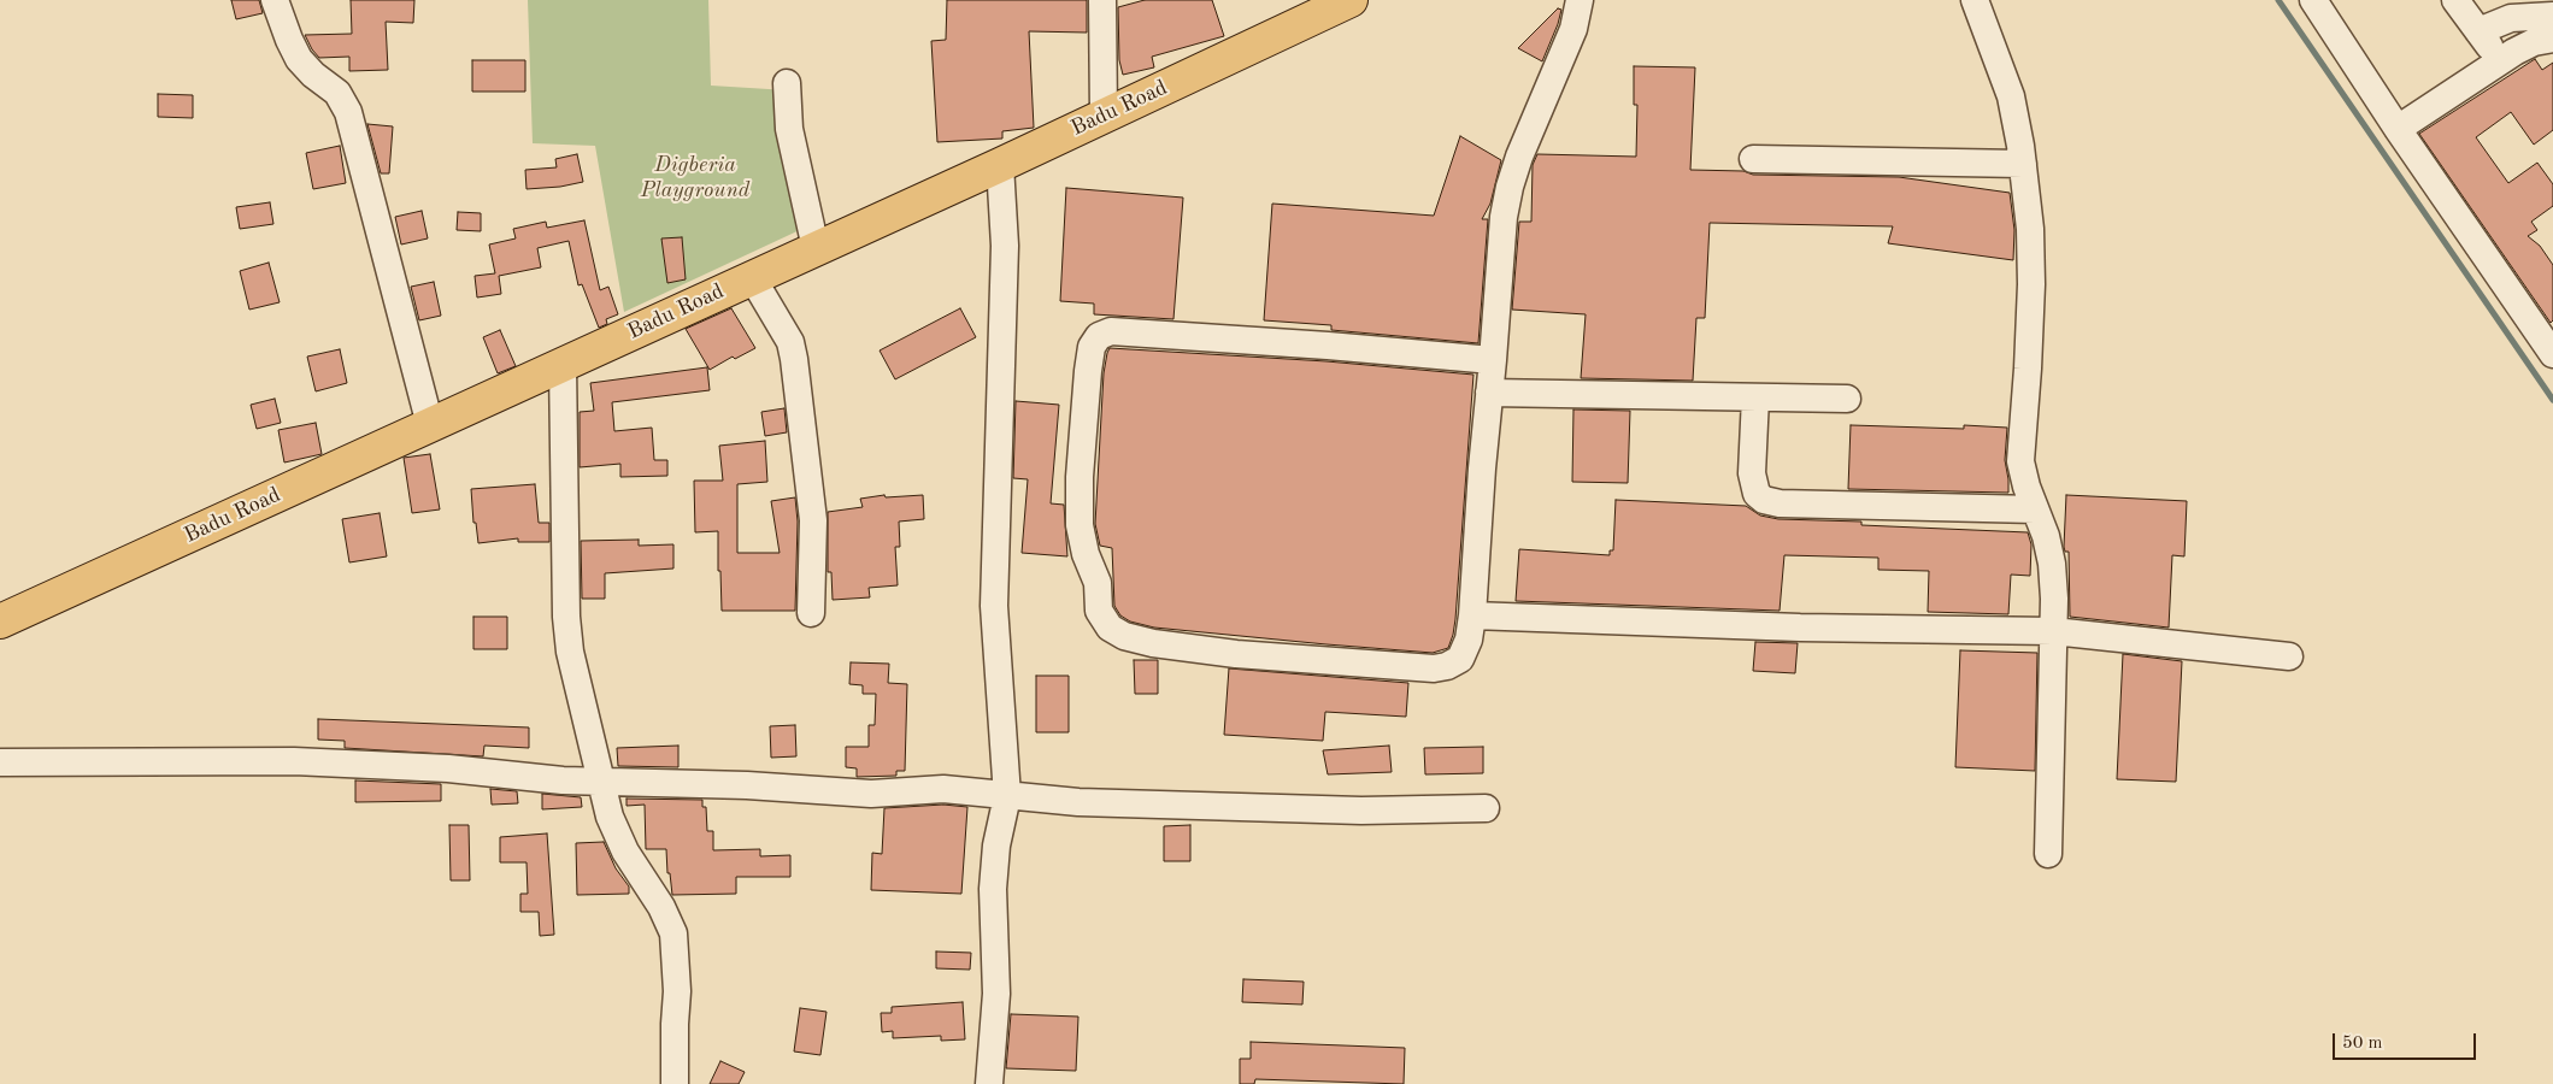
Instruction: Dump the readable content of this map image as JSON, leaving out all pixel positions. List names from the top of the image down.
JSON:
{
  "streets": {
    "main road": ["Badu Road"]
  },
  "parks": ["Digberia Playground"],
  "scale_bar": "50 m"
}
